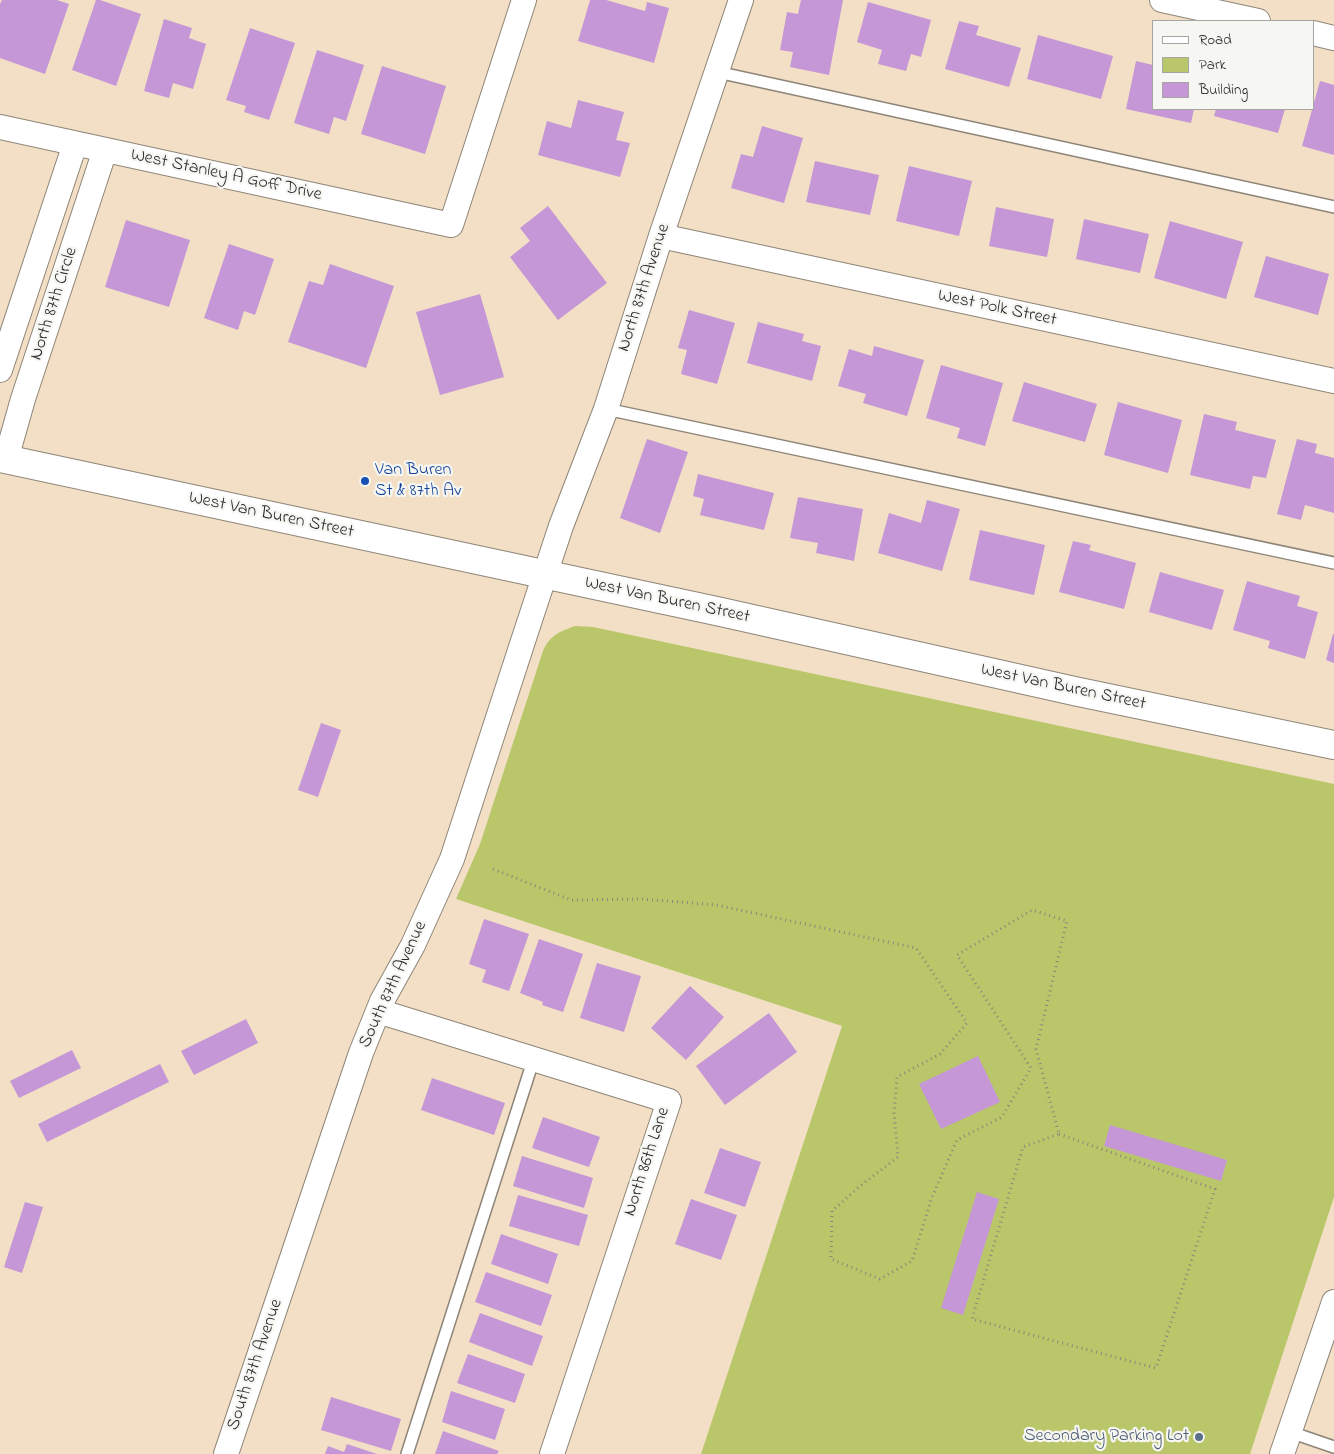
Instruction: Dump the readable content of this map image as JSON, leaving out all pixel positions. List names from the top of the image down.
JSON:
{
  "streets": {
    "main road": ["West Van Buren Street"],
    "street": [
      "West Stanley A Goff Drive",
      "North 87th Avenue",
      "North 87th Circle",
      "West Polk Street",
      "South 87th Avenue",
      "North 86th Lane"
    ]
  },
  "crossings": [
    ["West Stanley A Goff Drive", "North 87th Circle"],
    ["North 87th Avenue", "West Polk Street"],
    ["North 87th Avenue", "West Van Buren Street"],
    ["North 87th Avenue", "South 87th Avenue"],
    ["North 87th Circle", "West Van Buren Street"],
    ["West Van Buren Street", "South 87th Avenue"],
    ["South 87th Avenue", "North 86th Lane"]
  ],
  "places": ["Van Buren St & 87th Av", "Secondary Parking Lot"],
  "legend": ["Road", "Park", "Building"]
}
